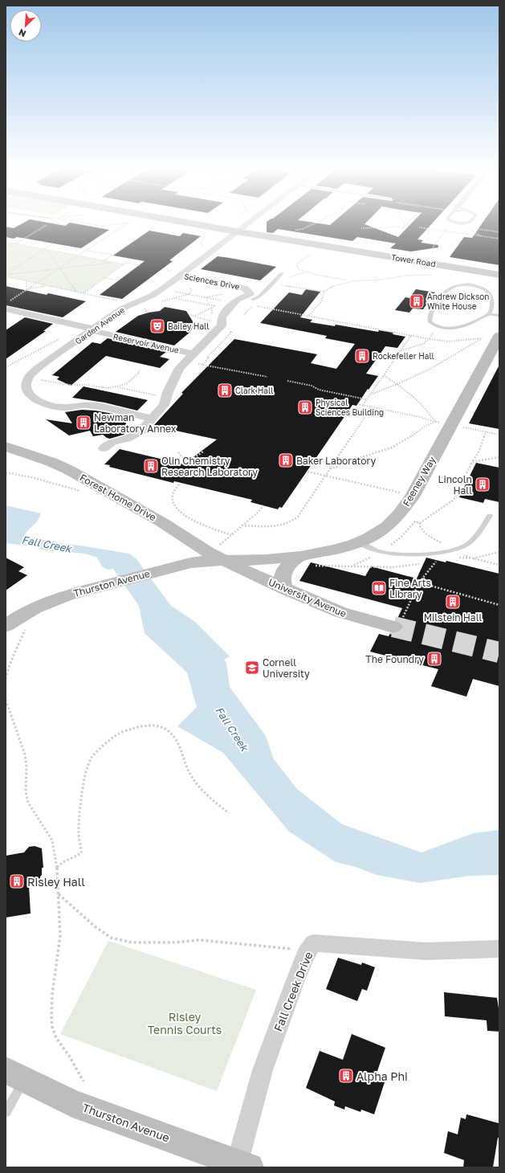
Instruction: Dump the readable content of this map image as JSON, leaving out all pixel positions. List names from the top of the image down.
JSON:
{
  "streets": {
    "street": [
      "Tower Road",
      "Sciences Drive",
      "Garden Avenue",
      "Reservoir Avenue",
      "Feeney Way",
      "Forest Home Drive",
      "Thurston Avenue",
      "University Avenue",
      "Fall Creek Drive"
    ]
  },
  "crossings": [
    ["Tower Road", "Garden Avenue"],
    ["Sciences Drive", "Garden Avenue"],
    ["Sciences Drive", "Reservoir Avenue"],
    ["Garden Avenue", "Reservoir Avenue"],
    ["Feeney Way", "Forest Home Drive"],
    ["Feeney Way", "Thurston Avenue"],
    ["Feeney Way", "University Avenue"],
    ["Forest Home Drive", "Thurston Avenue"],
    ["Forest Home Drive", "University Avenue"],
    ["Thurston Avenue", "University Avenue"],
    ["Thurston Avenue", "Fall Creek Drive"]
  ],
  "water": ["Fall Creek"],
  "parks": ["Risley Tennis Courts"],
  "places": {
    "building": [
      "Andrew Dickson White House",
      "Rockefeller Hall",
      "Clark Hall",
      "Physical Sciences Building",
      "Newman Laboratory Annex",
      "Baker Laboratory",
      "Olin Chemistry Research Laboratory",
      "Lincoln Hall",
      "Milstein Hall",
      "The Foundry",
      "Risley Hall",
      "Alpha Phi"
    ],
    "theatre": ["Bailey Hall"],
    "library": ["Fine Arts Library"],
    "school or university": ["Cornell University"]
  },
  "north": "bottom left"
}
